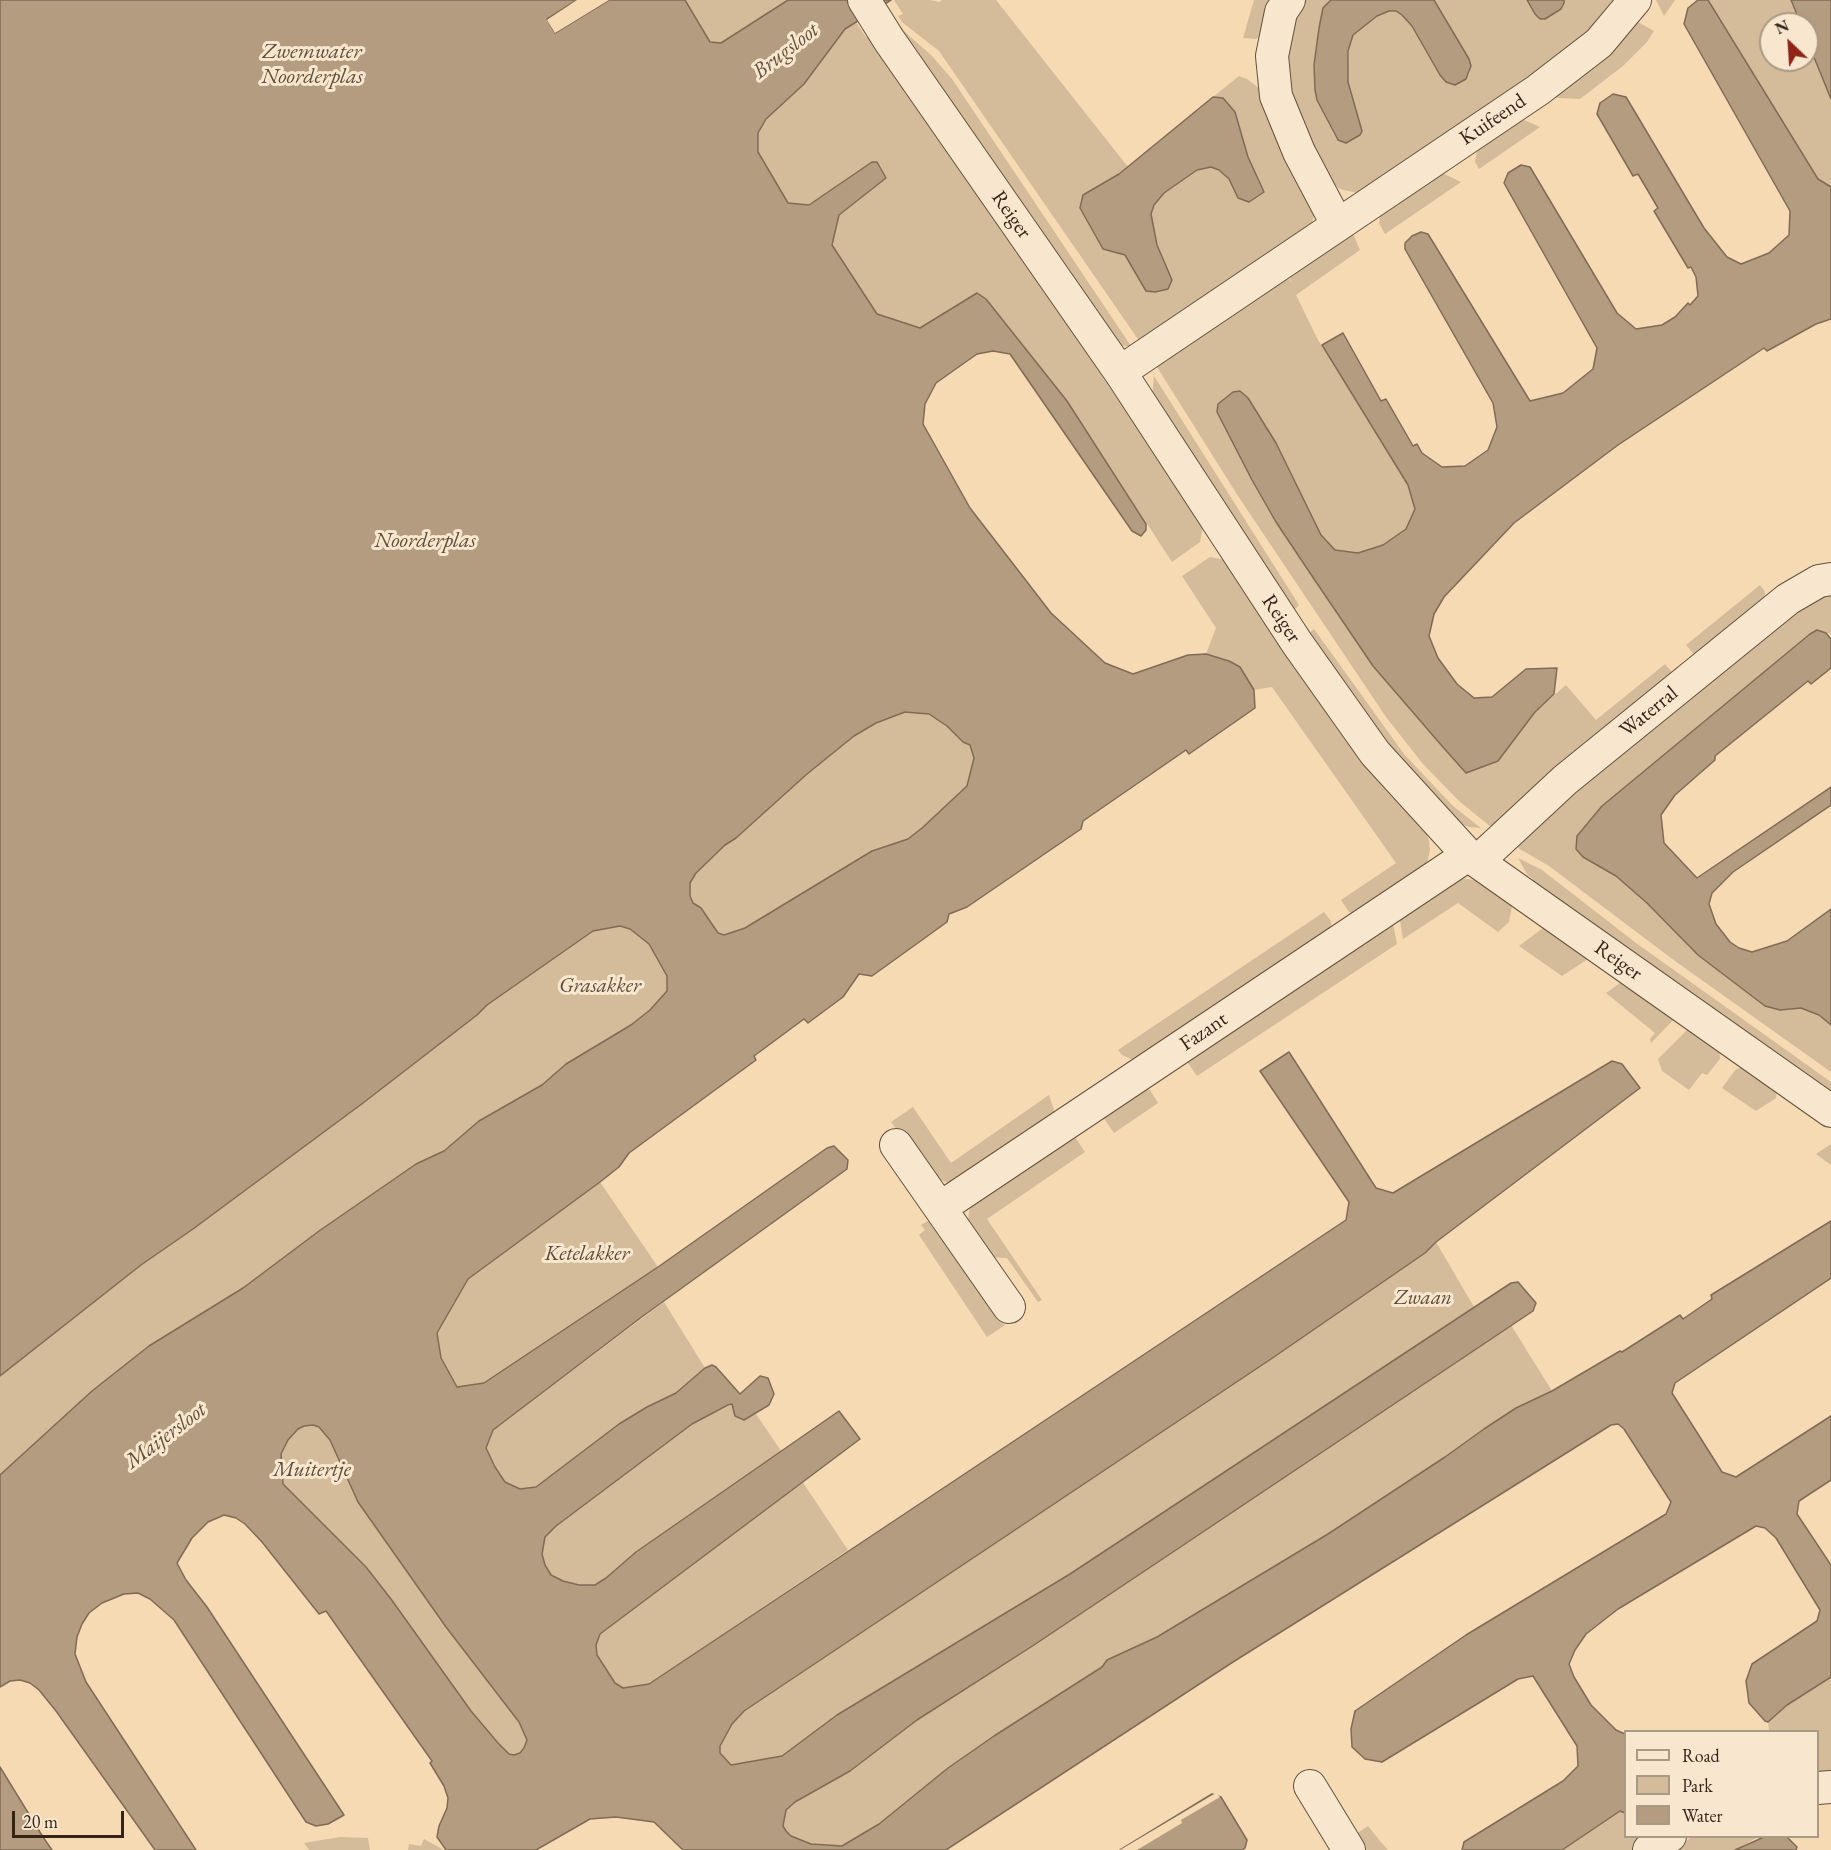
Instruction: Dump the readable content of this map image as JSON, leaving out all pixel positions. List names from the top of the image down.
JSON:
{
  "streets": {
    "street": [
      "Kuifeend",
      "Reiger",
      "Waterral",
      "Fazant"
    ]
  },
  "crossings": [
    ["Kuifeend", "Reiger"],
    ["Reiger", "Waterral"],
    ["Reiger", "Fazant"],
    ["Waterral", "Fazant"]
  ],
  "water": [
    "Brugsloot",
    "Zwemwater Noorderplas",
    "Noorderplas",
    "Maijersloot"
  ],
  "parks": [
    "Grasakker",
    "Ketelakker",
    "Zwaan",
    "Muitertje"
  ],
  "legend": ["Road", "Park", "Water"],
  "scale_bar": "20 m",
  "north": "top left"
}
